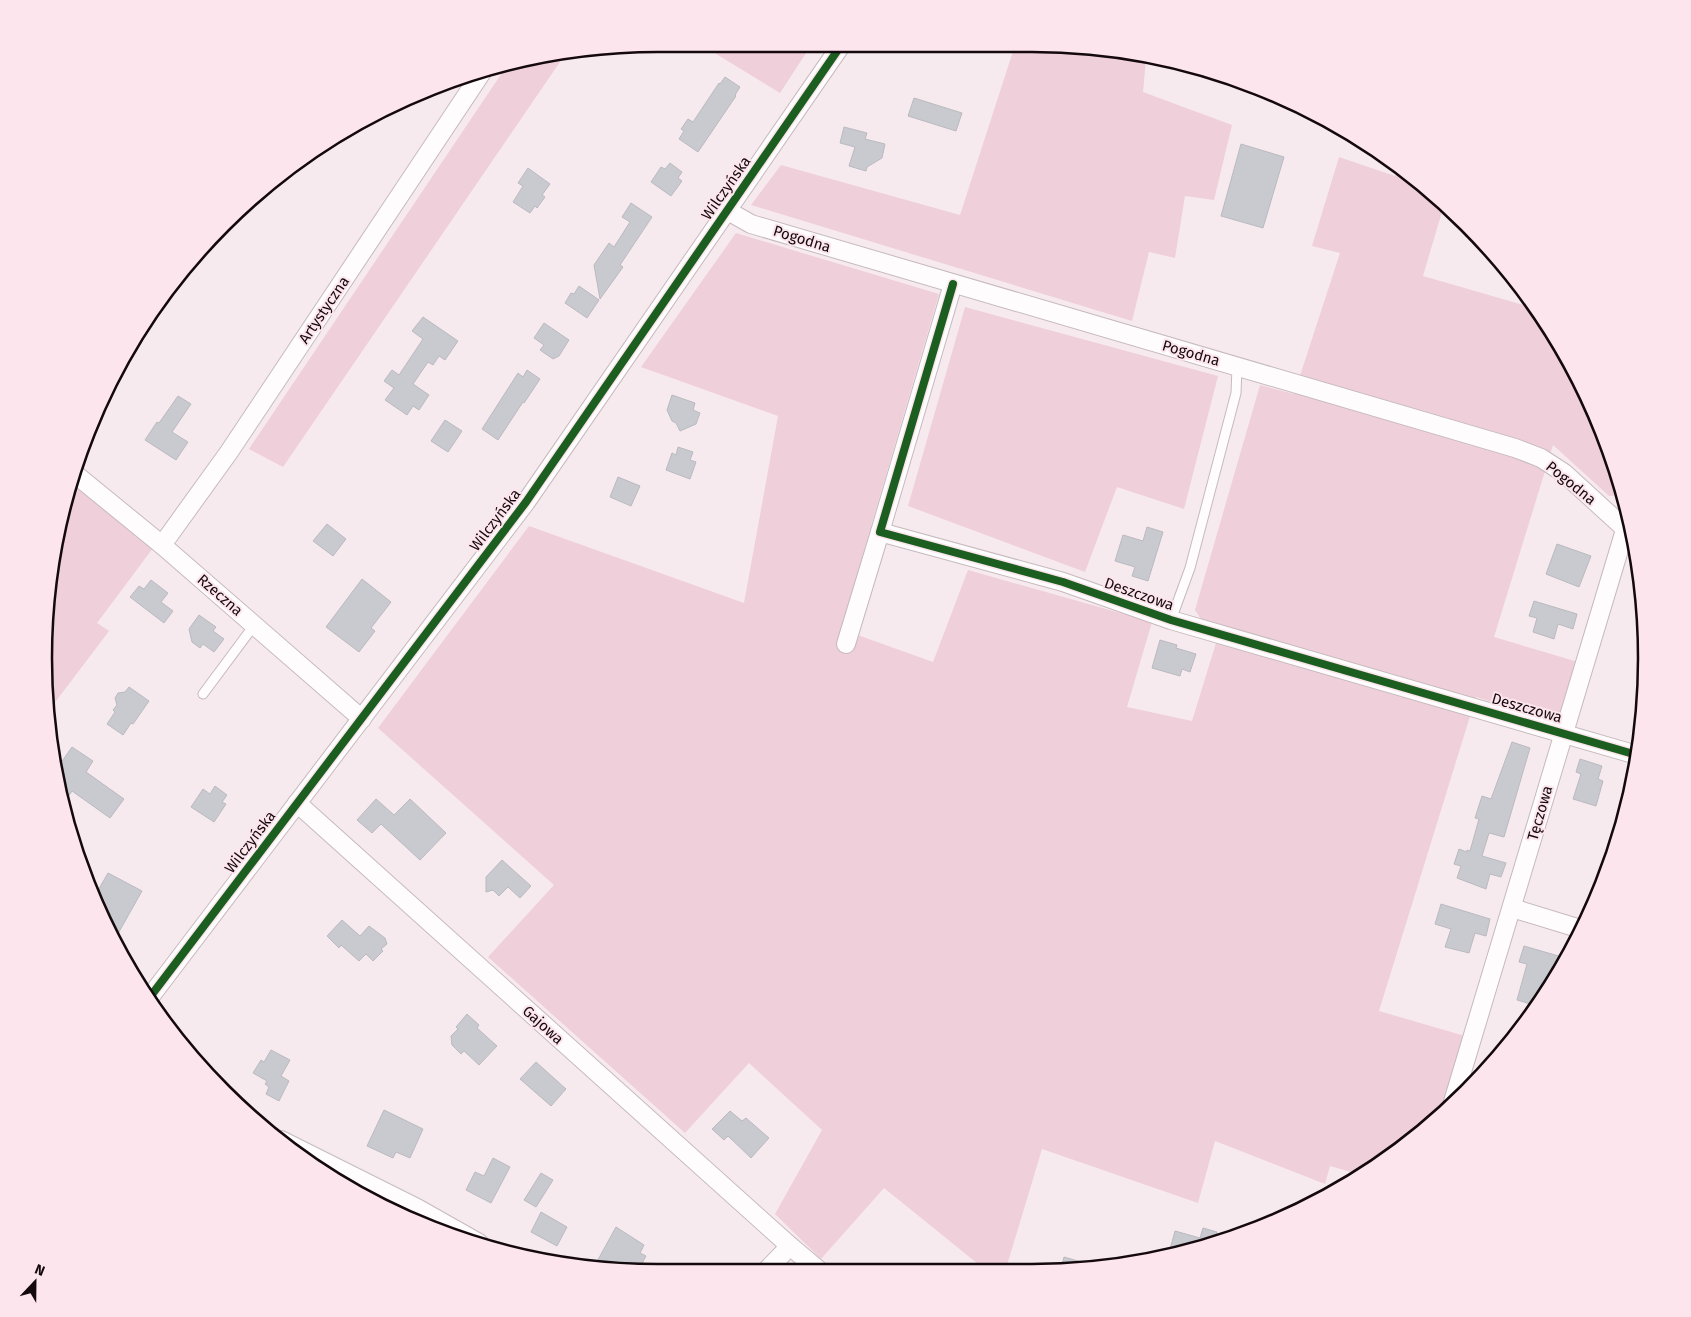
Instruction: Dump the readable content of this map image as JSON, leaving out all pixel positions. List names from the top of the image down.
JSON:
{
  "streets": {
    "street": [
      "Wilczyńska",
      "Pogodna",
      "Artystyczna",
      "Deszczowa",
      "Rzeczna",
      "Tęczowa",
      "Gajowa"
    ]
  },
  "crossings": [
    ["Wilczyńska", "Pogodna"],
    ["Wilczyńska", "Rzeczna"],
    ["Wilczyńska", "Gajowa"],
    ["Artystyczna", "Rzeczna"],
    ["Deszczowa", "Tęczowa"]
  ],
  "north": "top"
}
